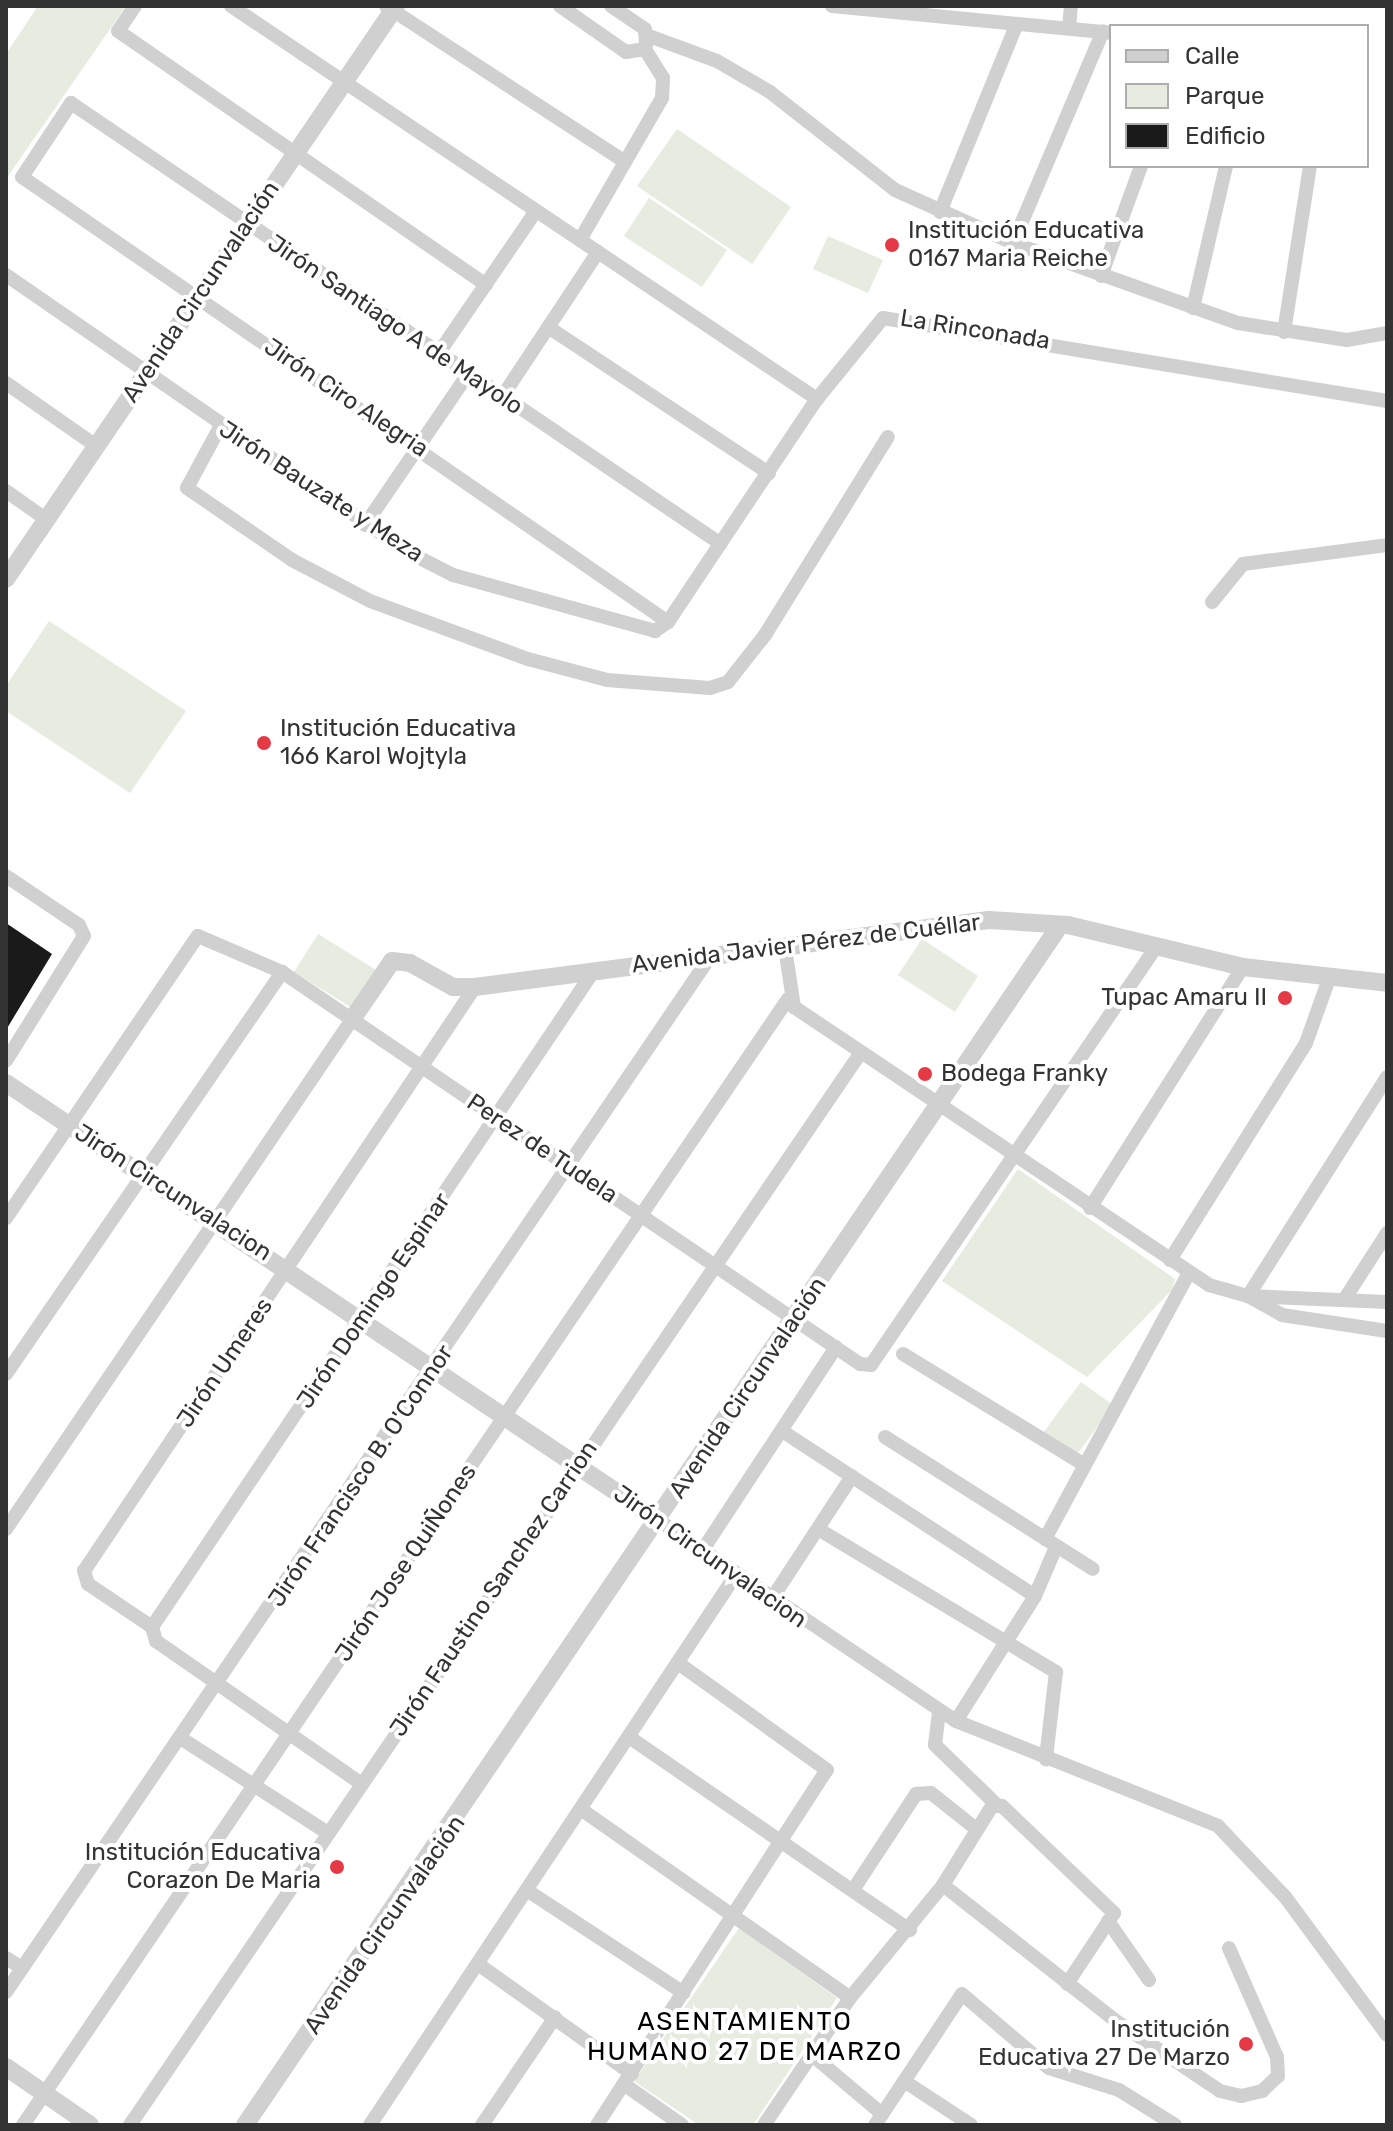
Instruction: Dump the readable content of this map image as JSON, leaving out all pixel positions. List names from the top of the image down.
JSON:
{
  "streets": {
    "street": [
      "Avenida Circunvalación",
      "Jirón Santiago A de Mayolo",
      "La Rinconada",
      "Jirón Ciro Alegria",
      "Jirón Bauzate y Meza",
      "Avenida Javier Pérez de Cuéllar",
      "Perez de Tudela",
      "Jirón Circunvalacion",
      "Jirón Domingo Espinar",
      "Jirón Umeres",
      "Jirón Francisco B. O'Connor",
      "Jirón Jose QuiÑones",
      "Jirón Faustino Sanchez Carrion"
    ]
  },
  "crossings": [
    ["Avenida Circunvalación", "Jirón Santiago A de Mayolo"],
    ["Avenida Circunvalación", "Jirón Ciro Alegria"],
    ["Avenida Circunvalación", "Jirón Bauzate y Meza"],
    ["Avenida Circunvalación", "Avenida Javier Pérez de Cuéllar"],
    ["Avenida Circunvalación", "Perez de Tudela"],
    ["Avenida Circunvalación", "Jirón Circunvalacion"],
    ["Jirón Santiago A de Mayolo", "La Rinconada"],
    ["Jirón Santiago A de Mayolo", "Jirón Ciro Alegria"],
    ["La Rinconada", "Jirón Ciro Alegria"],
    ["La Rinconada", "Jirón Bauzate y Meza"],
    ["Jirón Ciro Alegria", "Jirón Bauzate y Meza"],
    ["Avenida Javier Pérez de Cuéllar", "Perez de Tudela"],
    ["Avenida Javier Pérez de Cuéllar", "Jirón Domingo Espinar"],
    ["Avenida Javier Pérez de Cuéllar", "Jirón Umeres"],
    ["Avenida Javier Pérez de Cuéllar", "Jirón Francisco B. O'Connor"],
    ["Perez de Tudela", "Jirón Circunvalacion"],
    ["Perez de Tudela", "Jirón Domingo Espinar"],
    ["Perez de Tudela", "Jirón Umeres"],
    ["Perez de Tudela", "Jirón Francisco B. O'Connor"],
    ["Perez de Tudela", "Jirón Jose QuiÑones"],
    ["Perez de Tudela", "Jirón Faustino Sanchez Carrion"],
    ["Jirón Circunvalacion", "Jirón Domingo Espinar"],
    ["Jirón Circunvalacion", "Jirón Umeres"],
    ["Jirón Circunvalacion", "Jirón Francisco B. O'Connor"],
    ["Jirón Circunvalacion", "Jirón Jose QuiÑones"],
    ["Jirón Circunvalacion", "Jirón Faustino Sanchez Carrion"],
    ["Jirón Domingo Espinar", "Jirón Umeres"]
  ],
  "districts": ["ASENTAMIENTO HUMANO 27 DE MARZO"],
  "places": [
    "Institución Educativa 0167 Maria Reiche",
    "Institución Educativa 166 Karol Wojtyla",
    "Tupac Amaru II",
    "Bodega Franky",
    "Institución Educativa Corazon De Maria",
    "Institución Educativa 27 De Marzo"
  ],
  "legend": ["Calle", "Parque", "Edificio"]
}
